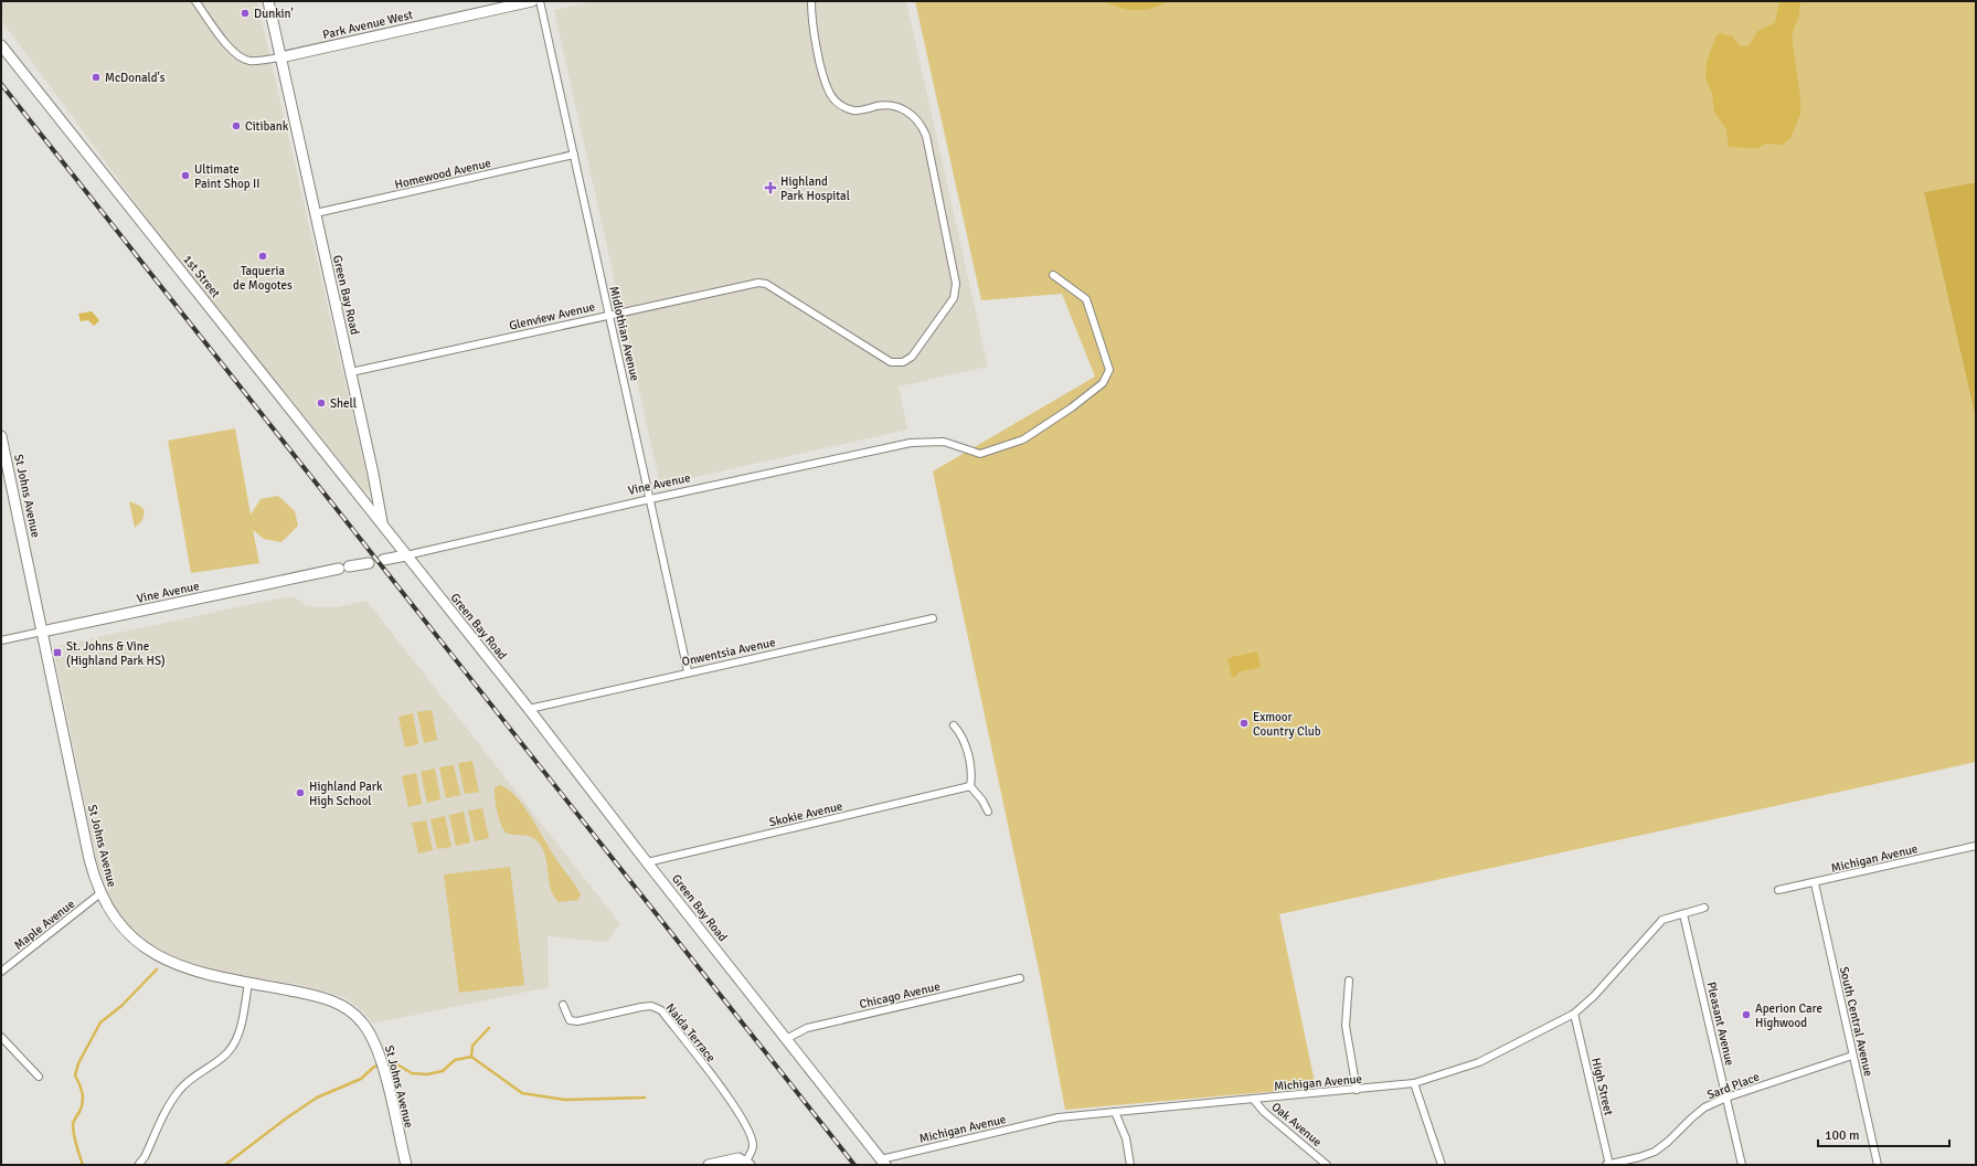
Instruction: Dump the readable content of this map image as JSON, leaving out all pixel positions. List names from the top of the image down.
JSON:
{
  "streets": {
    "street": [
      "Park Avenue West",
      "Homewood Avenue",
      "1st Street",
      "Green Bay Road",
      "Glenview Avenue",
      "Midlothian Avenue",
      "Vine Avenue",
      "St Johns Avenue",
      "Onwentsia Avenue",
      "Skokie Avenue",
      "Michigan Avenue",
      "Maple Avenue",
      "Chicago Avenue",
      "South Central Avenue",
      "Pleasant Avenue",
      "Naida Terrace",
      "Sard Place",
      "High Street",
      "Oak Avenue"
    ]
  },
  "crossings": [
    ["Park Avenue West", "Green Bay Road"],
    ["Homewood Avenue", "Green Bay Road"],
    ["Homewood Avenue", "Midlothian Avenue"],
    ["1st Street", "Green Bay Road"],
    ["Green Bay Road", "Glenview Avenue"],
    ["Green Bay Road", "Vine Avenue"],
    ["Green Bay Road", "Onwentsia Avenue"],
    ["Green Bay Road", "Skokie Avenue"],
    ["Green Bay Road", "Michigan Avenue"],
    ["Green Bay Road", "Chicago Avenue"],
    ["Glenview Avenue", "Midlothian Avenue"],
    ["Midlothian Avenue", "Vine Avenue"],
    ["Midlothian Avenue", "Onwentsia Avenue"],
    ["Vine Avenue", "St Johns Avenue"],
    ["St Johns Avenue", "Maple Avenue"],
    ["Michigan Avenue", "South Central Avenue"],
    ["Michigan Avenue", "Pleasant Avenue"],
    ["Michigan Avenue", "High Street"],
    ["Michigan Avenue", "Oak Avenue"],
    ["South Central Avenue", "Sard Place"],
    ["Pleasant Avenue", "Sard Place"],
    ["Sard Place", "High Street"]
  ],
  "places": {
    "other": [
      "Dunkin'",
      "McDonald's",
      "Citibank",
      "Ultimate Paint Shop II",
      "Taqueria de Mogotes",
      "Shell",
      "Exmoor Country Club",
      "Highland Park High School",
      "Aperion Care Highwood"
    ],
    "health": ["Highland Park Hospital"],
    "transit": ["St. Johns & Vine (Highland Park HS)"]
  },
  "scale_bar": "100 m"
}
